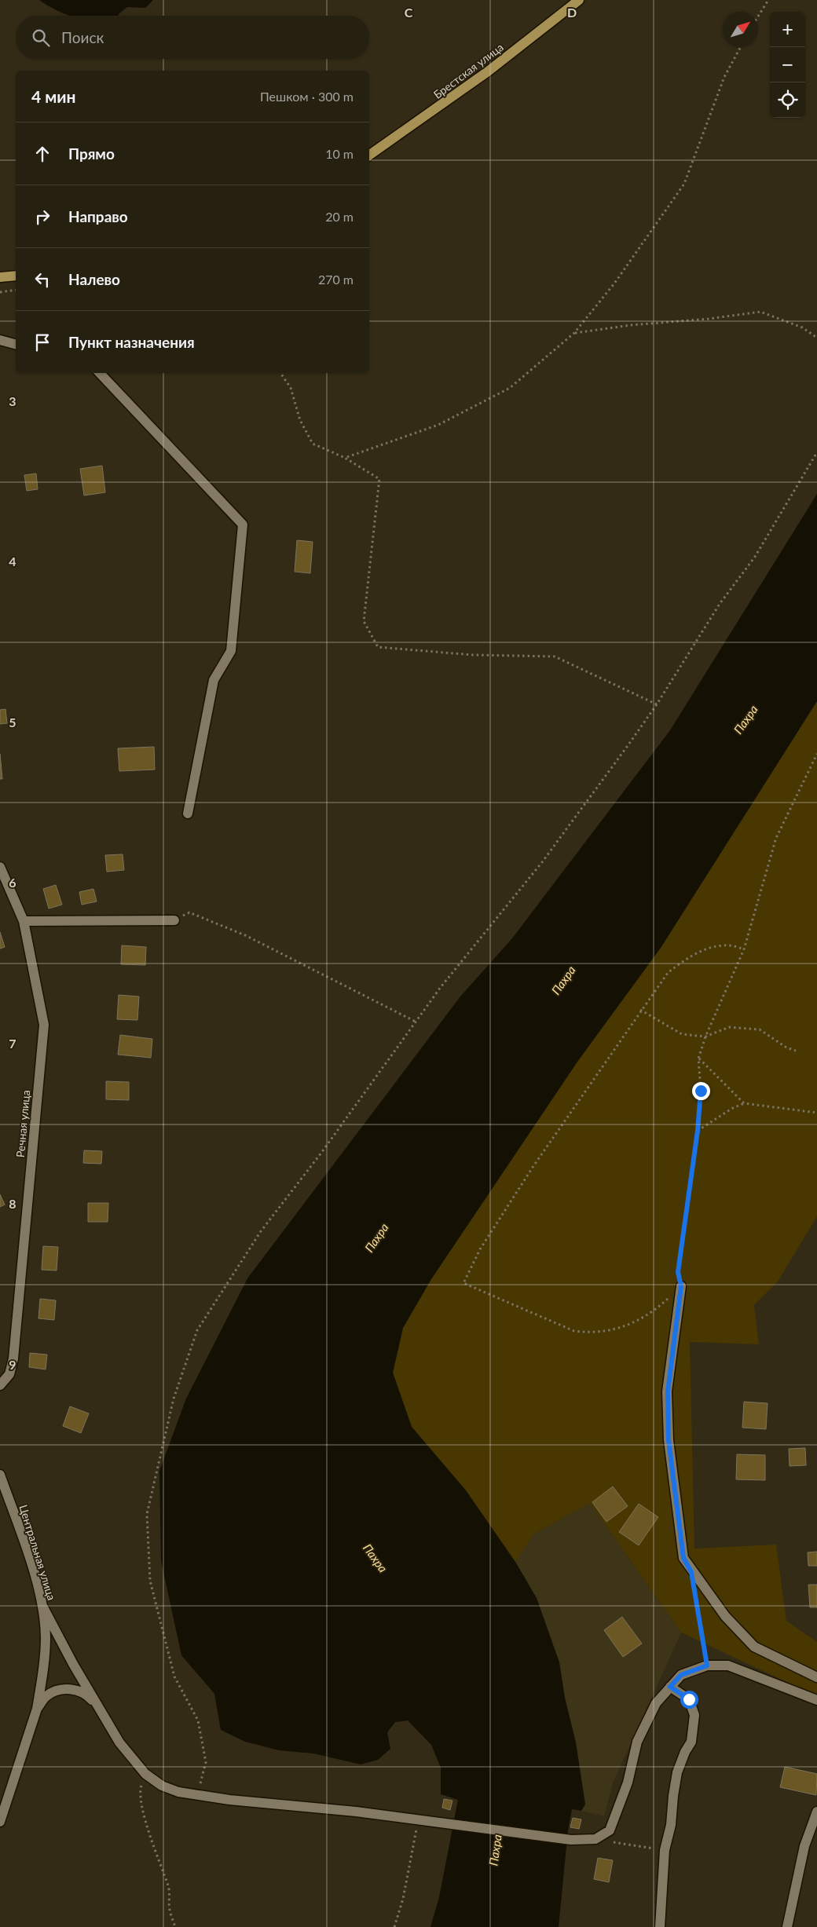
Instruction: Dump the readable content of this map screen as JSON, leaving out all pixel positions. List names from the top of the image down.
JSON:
{
  "streets": {
    "main road": ["Брестская улица"],
    "street": ["Речная улица", "Центральная улица"]
  },
  "water": ["Пахра"],
  "north": "top right",
  "page": {
    "map_buttons": ["+", "−"],
    "search": "Поиск",
    "heading": ["4 мин", "Пешком · 300 m"],
    "list": [
      ["Прямо", "10 m"],
      ["Направо", "20 m"],
      ["Налево", "270 m"],
      "Пункт назначения"
    ]
  },
  "grid": {
    "columns": ["C", "D"],
    "rows": [
      "3",
      "4",
      "5",
      "6",
      "7",
      "8",
      "9"
    ]
  }
}
